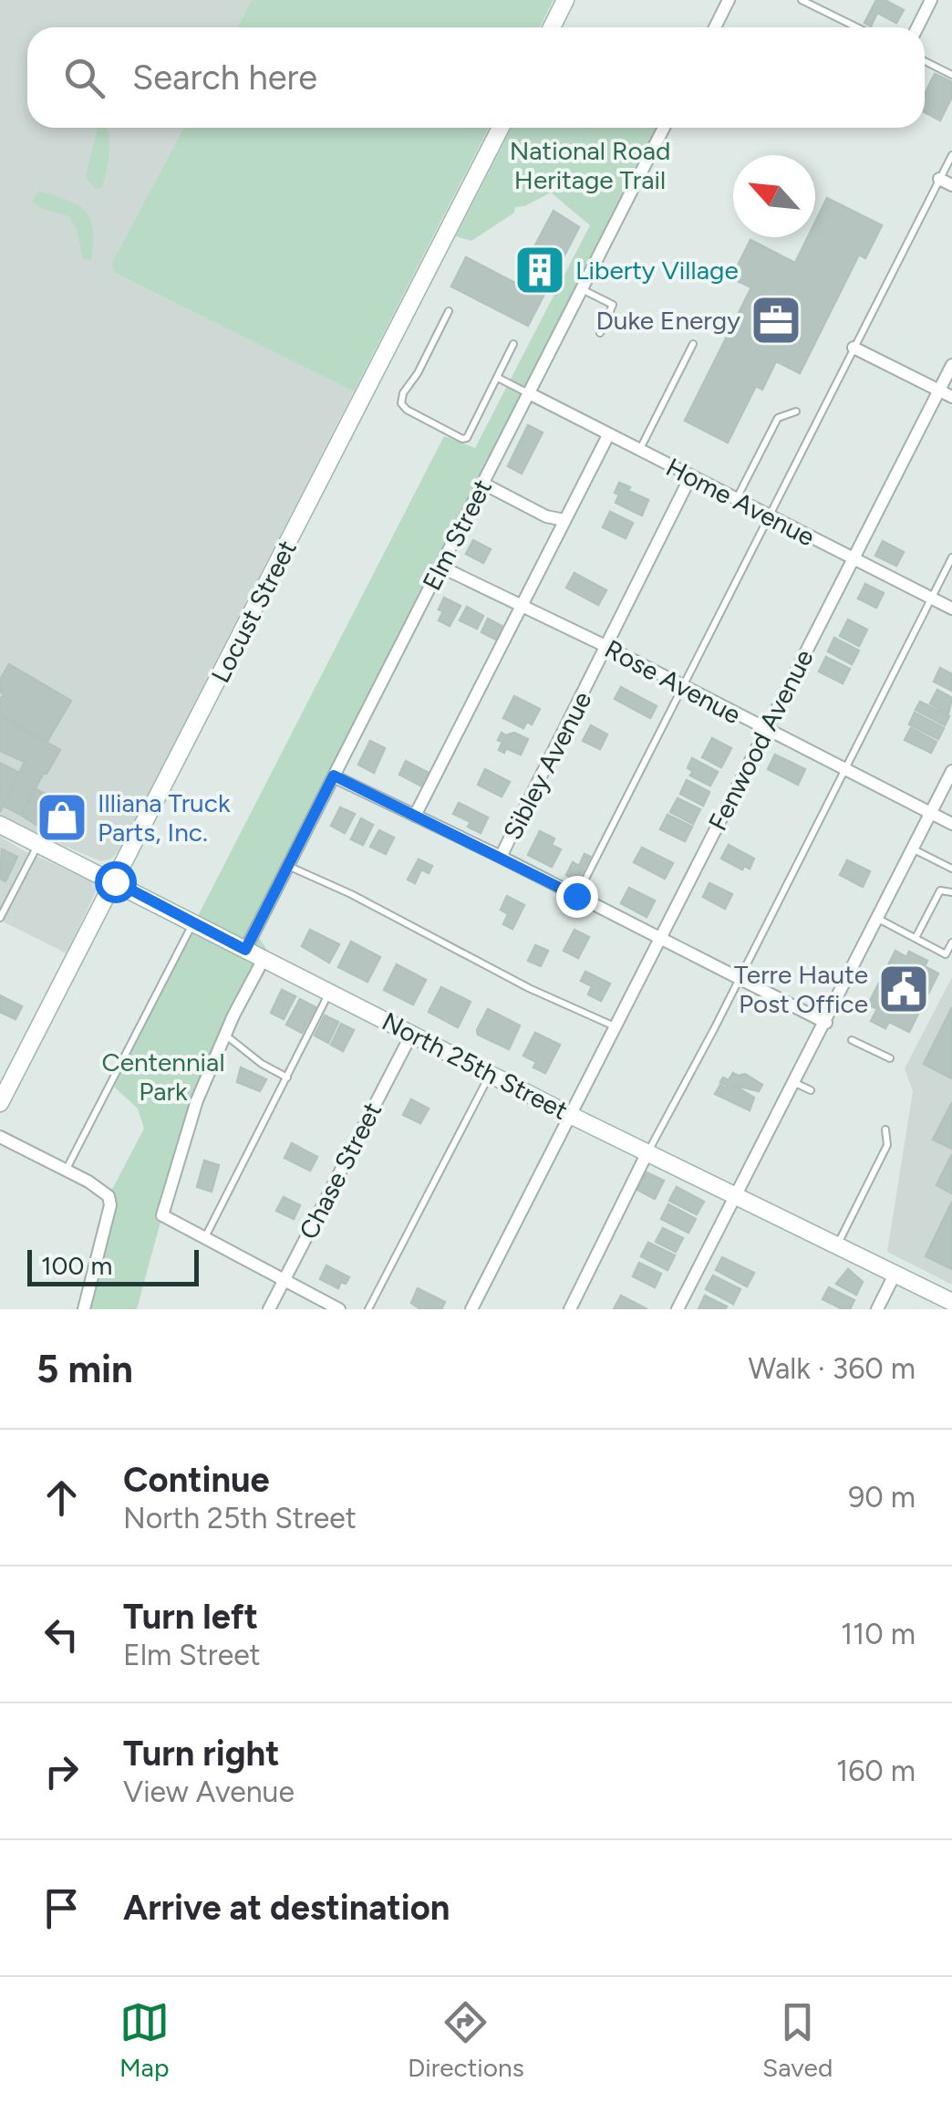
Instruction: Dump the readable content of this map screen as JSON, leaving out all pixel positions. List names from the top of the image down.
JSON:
{
  "streets": {
    "street": [
      "Home Avenue",
      "Elm Street",
      "Locust Street",
      "Rose Avenue",
      "Fenwood Avenue",
      "Sibley Avenue",
      "North 25th Street",
      "Chase Street"
    ]
  },
  "crossings": [
    ["Home Avenue", "Elm Street"],
    ["Home Avenue", "Fenwood Avenue"],
    ["Home Avenue", "Sibley Avenue"],
    ["Elm Street", "Rose Avenue"],
    ["Elm Street", "North 25th Street"],
    ["Locust Street", "North 25th Street"],
    ["Rose Avenue", "Fenwood Avenue"],
    ["Rose Avenue", "Sibley Avenue"],
    ["Fenwood Avenue", "North 25th Street"],
    ["North 25th Street", "Chase Street"]
  ],
  "parks": ["National Road Heritage Trail", "Centennial Park"],
  "places": {
    "building": ["Liberty Village"],
    "office": ["Duke Energy"],
    "shop": ["Illiana Truck Parts, Inc."],
    "public building": ["Terre Haute Post Office"]
  },
  "scale_bar": "100 m",
  "north": "top left",
  "page": {
    "search": "Search here",
    "scale": "100 m",
    "heading": ["5 min", "Walk · 360 m"],
    "list": [
      ["Continue", "North 25th Street", "90 m"],
      ["Turn left", "Elm Street", "110 m"],
      ["Turn right", "View Avenue", "160 m"],
      "Arrive at destination"
    ],
    "nav": ["Map", "Directions", "Saved"]
  }
}
